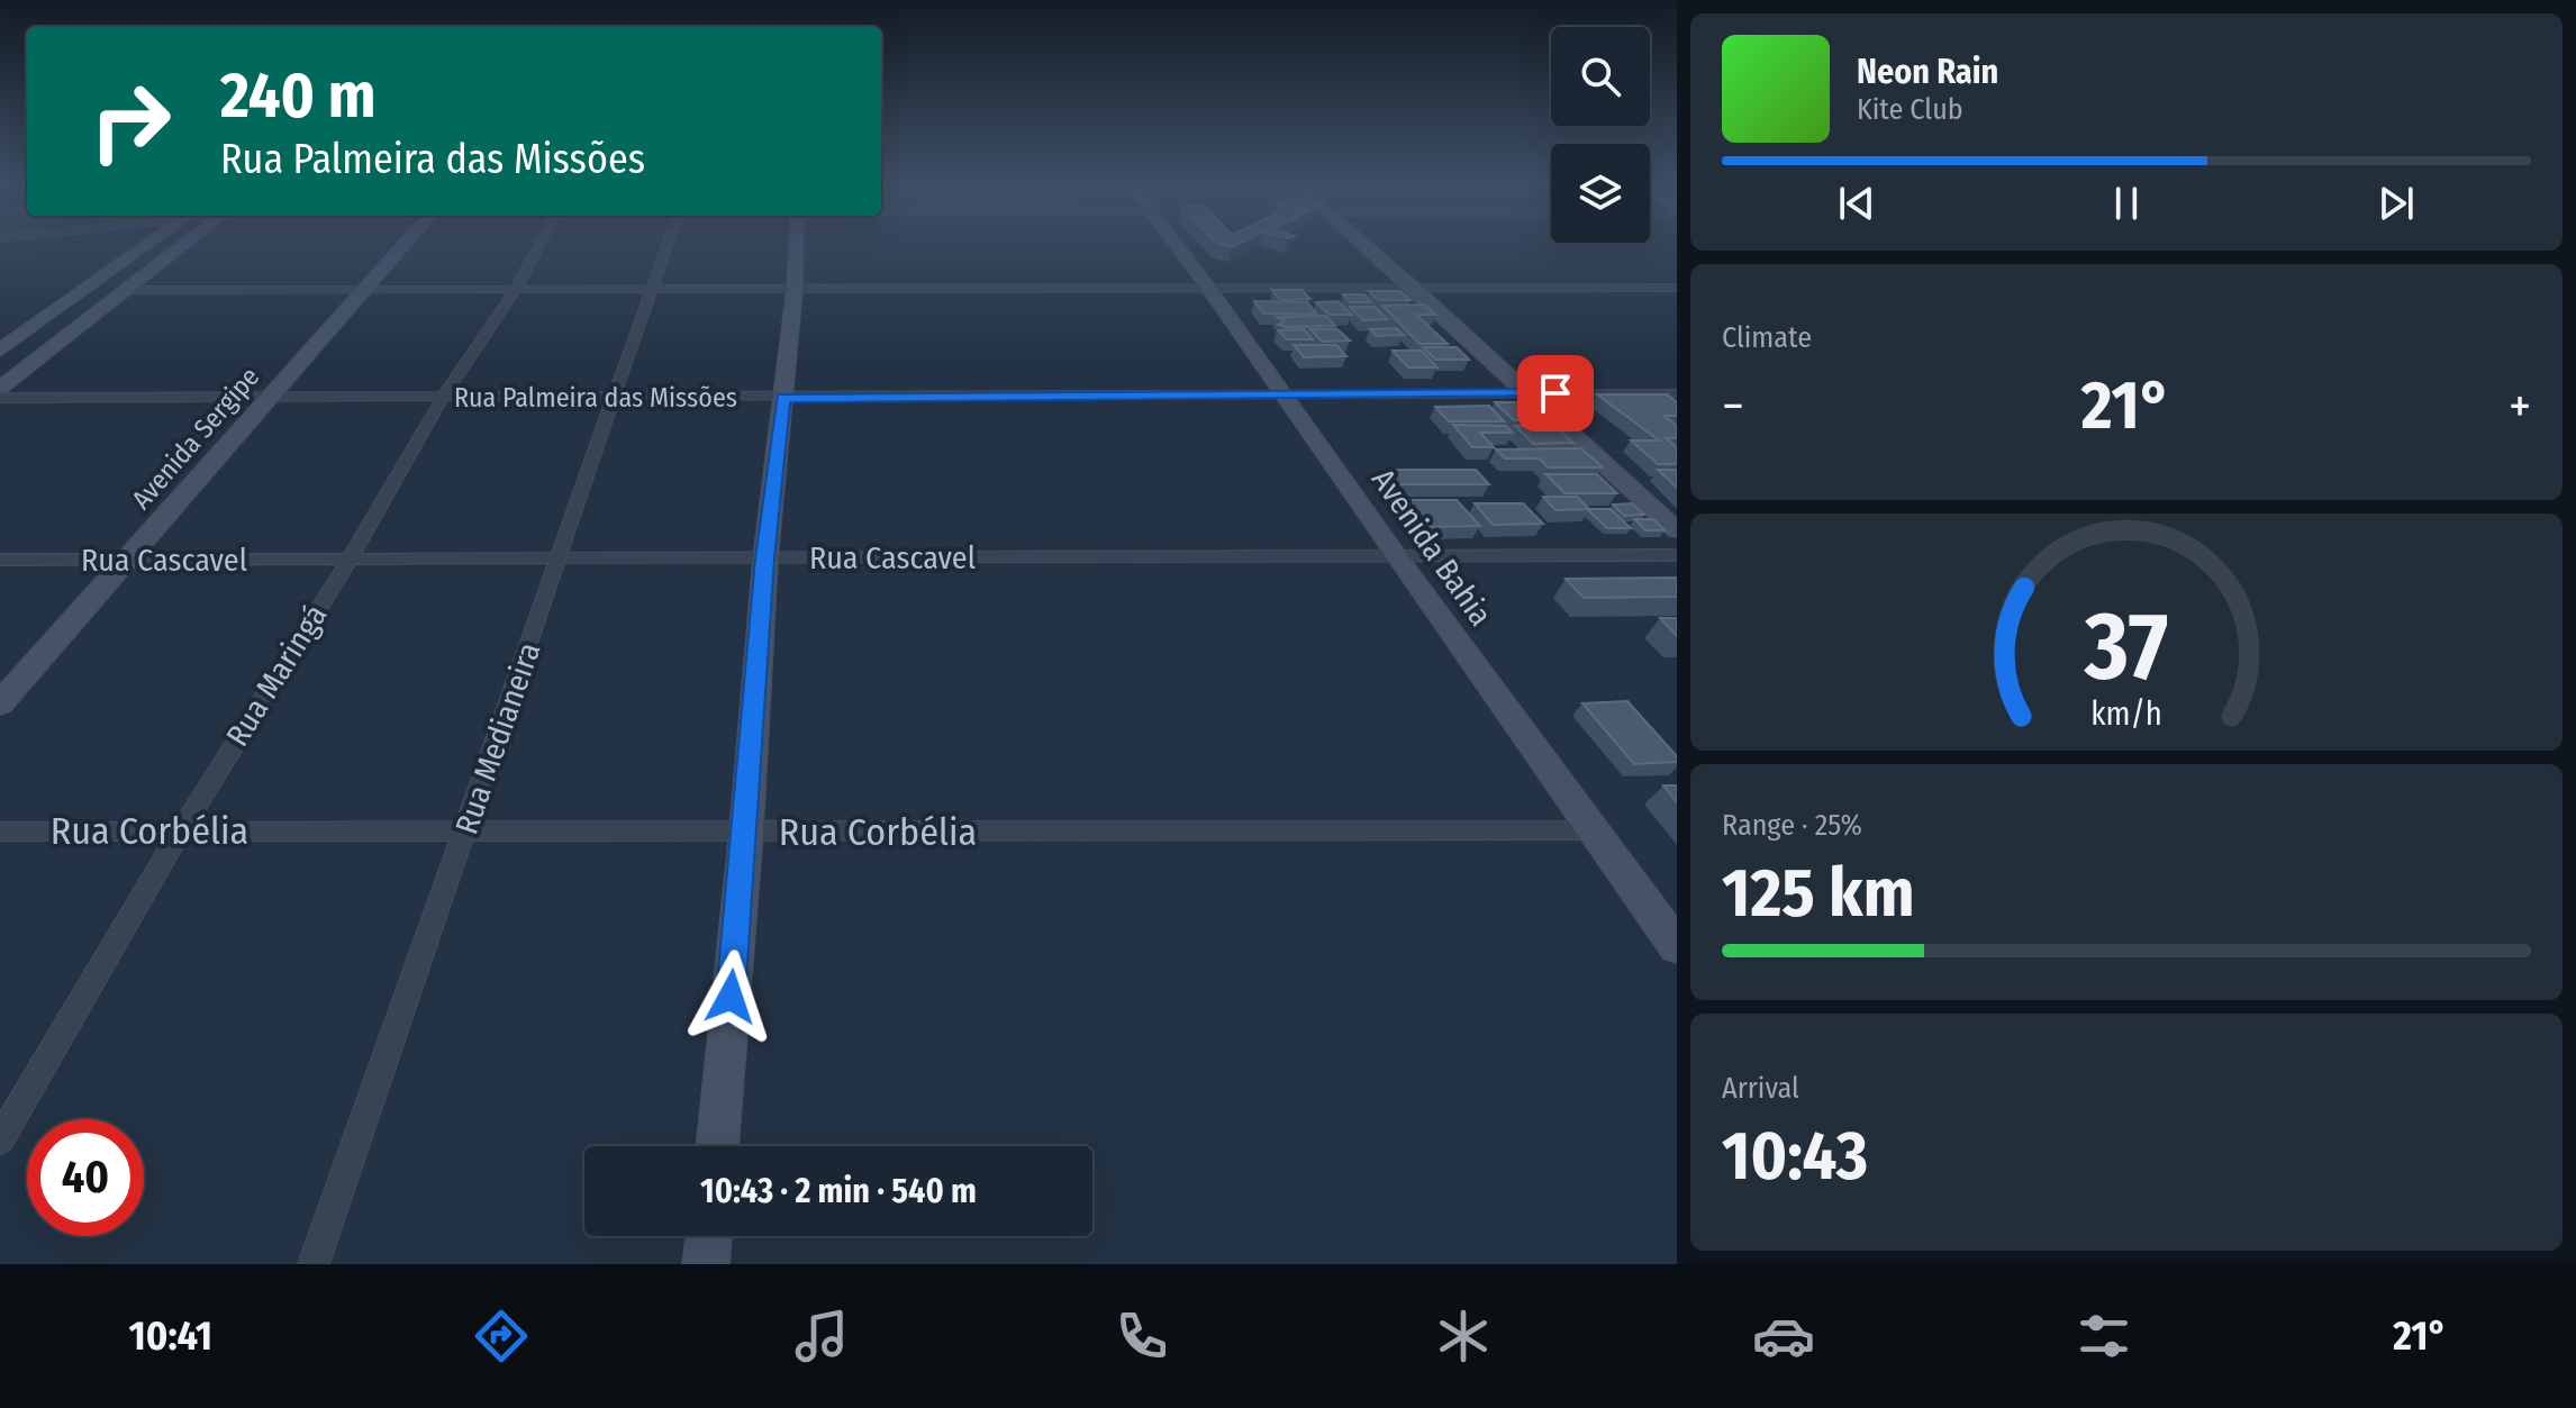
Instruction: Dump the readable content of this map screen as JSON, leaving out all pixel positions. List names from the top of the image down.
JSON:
{
  "streets": {
    "street": [
      "Rua Palmeira das Missões",
      "Avenida Sergipe",
      "Avenida Bahia",
      "Rua Cascavel",
      "Rua Maringá",
      "Rua Medianeira",
      "Rua Corbélia"
    ]
  },
  "crossings": [
    ["Rua Palmeira das Missões", "Avenida Sergipe"],
    ["Rua Palmeira das Missões", "Avenida Bahia"],
    ["Rua Palmeira das Missões", "Rua Maringá"],
    ["Rua Palmeira das Missões", "Rua Medianeira"],
    ["Avenida Sergipe", "Rua Cascavel"],
    ["Avenida Bahia", "Rua Cascavel"],
    ["Avenida Bahia", "Rua Corbélia"],
    ["Rua Cascavel", "Rua Maringá"],
    ["Rua Cascavel", "Rua Medianeira"],
    ["Rua Maringá", "Rua Corbélia"],
    ["Rua Medianeira", "Rua Corbélia"]
  ],
  "page": {
    "turn": ["240 m", "Rua Palmeira das Missões"],
    "song": ["Neon Rain", "Kite Club"],
    "tile": [
      "Climate",
      ["Range · 25%", "125 km"],
      ["Arrival", "10:43"]
    ],
    "heat": ["−", "21°", "+"],
    "limit": "40",
    "trip": "10:43 · 2 min · 540 m",
    "tabs": ["10:41", "21°"],
    "gauge": ["37", "km/h"]
  }
}
